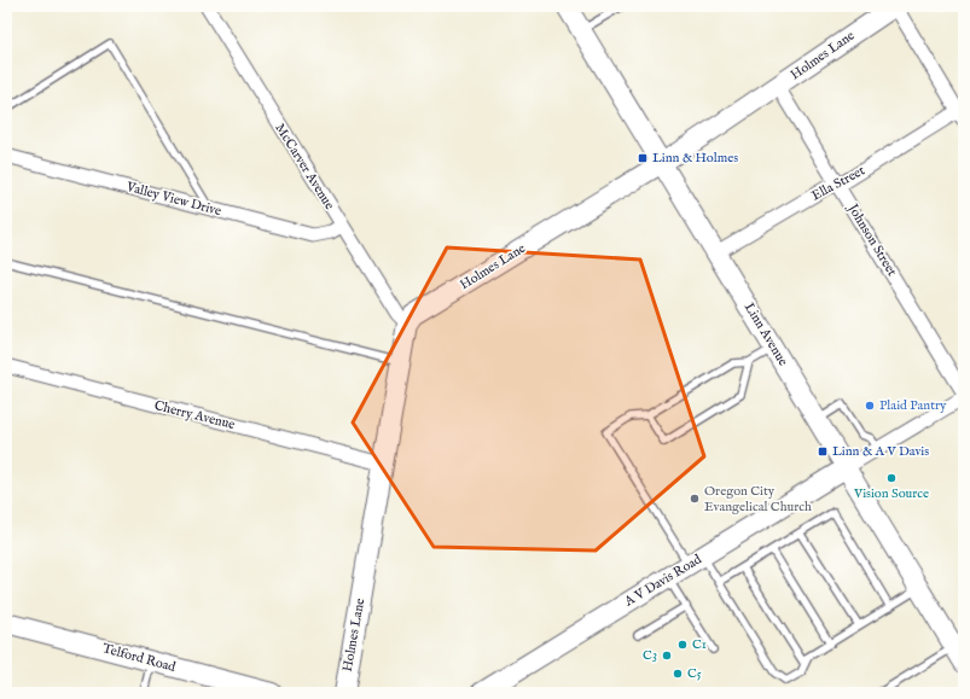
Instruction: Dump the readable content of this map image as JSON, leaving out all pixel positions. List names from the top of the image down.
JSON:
{
  "streets": {
    "street": [
      "Holmes Lane",
      "McCarver Avenue",
      "Ella Street",
      "Valley View Drive",
      "Johnson Street",
      "Linn Avenue",
      "Cherry Avenue",
      "A V Davis Road",
      "Telford Road"
    ]
  },
  "crossings": [
    ["Holmes Lane", "McCarver Avenue"],
    ["Holmes Lane", "Johnson Street"],
    ["Holmes Lane", "Linn Avenue"],
    ["Holmes Lane", "Cherry Avenue"],
    ["McCarver Avenue", "Valley View Drive"],
    ["Ella Street", "Johnson Street"],
    ["Ella Street", "Linn Avenue"],
    ["Linn Avenue", "A V Davis Road"]
  ],
  "places": {
    "transit": ["Linn & Holmes", "Linn & A V Davis"],
    "other": [
      "Plaid Pantry",
      "Vision Source",
      "Oregon City Evangelical Church",
      "C1",
      "C3",
      "C5"
    ]
  }
}
